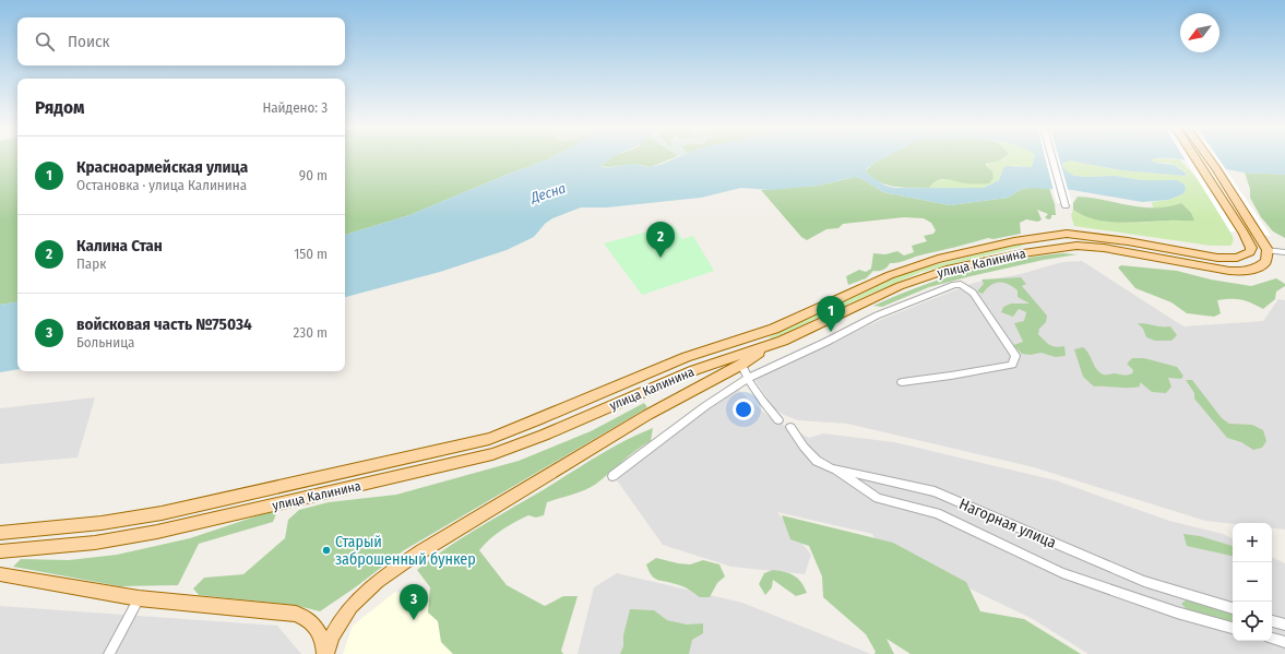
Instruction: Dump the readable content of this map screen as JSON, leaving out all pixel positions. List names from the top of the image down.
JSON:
{
  "streets": {
    "main road": ["улица Калинина"],
    "street": ["Нагорная улица"]
  },
  "water": ["Десна"],
  "places": ["Старый заброшенный бункер"],
  "north": "bottom left",
  "page": {
    "search": "Поиск",
    "heading": ["Рядом", "Найдено: 3"],
    "list": [
      {
        "mark": "1",
        "name": "Красноармейская улица",
        "note": "Остановка · улица Калинина",
        "value": "90 m"
      },
      {
        "mark": "2",
        "name": "Калина Стан",
        "note": "Парк",
        "value": "150 m"
      },
      {
        "mark": "3",
        "name": "войсковая часть №75034",
        "note": "Больница",
        "value": "230 m"
      }
    ],
    "pins": ["2", "1", "3"],
    "map_buttons": ["+", "−"]
  }
}
